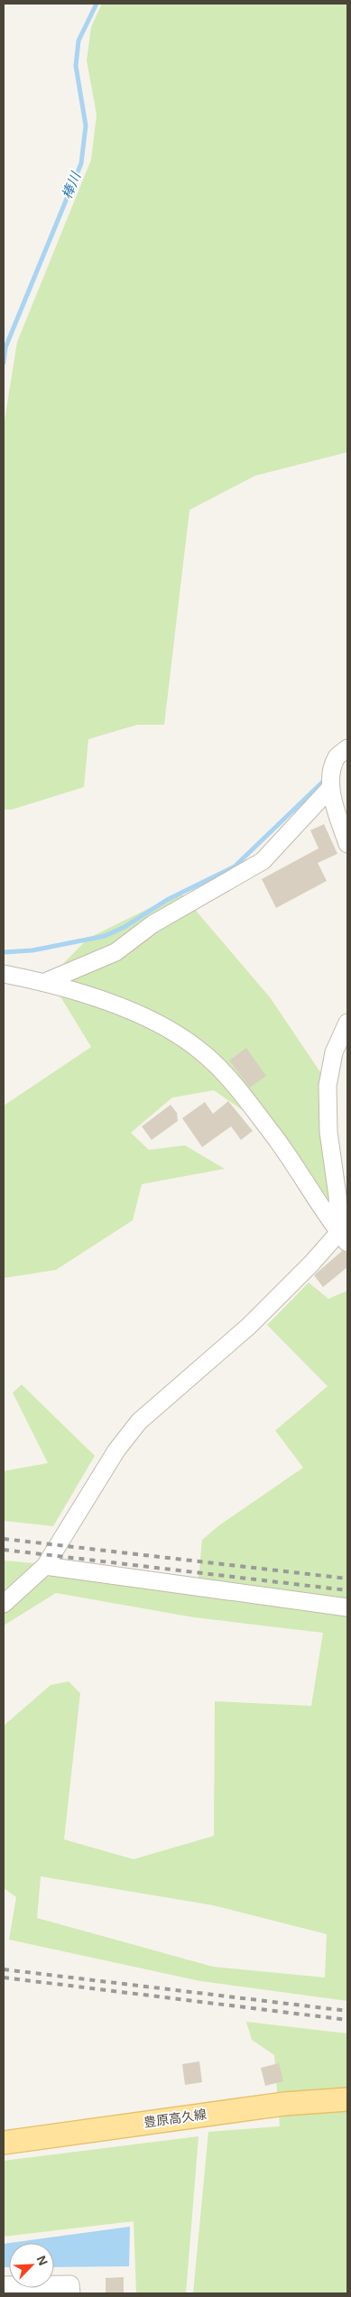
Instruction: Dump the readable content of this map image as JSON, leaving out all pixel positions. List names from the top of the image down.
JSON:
{
  "streets": {
    "main road": ["豊原高久線"]
  },
  "water": ["棒川"],
  "north": "top right"
}
